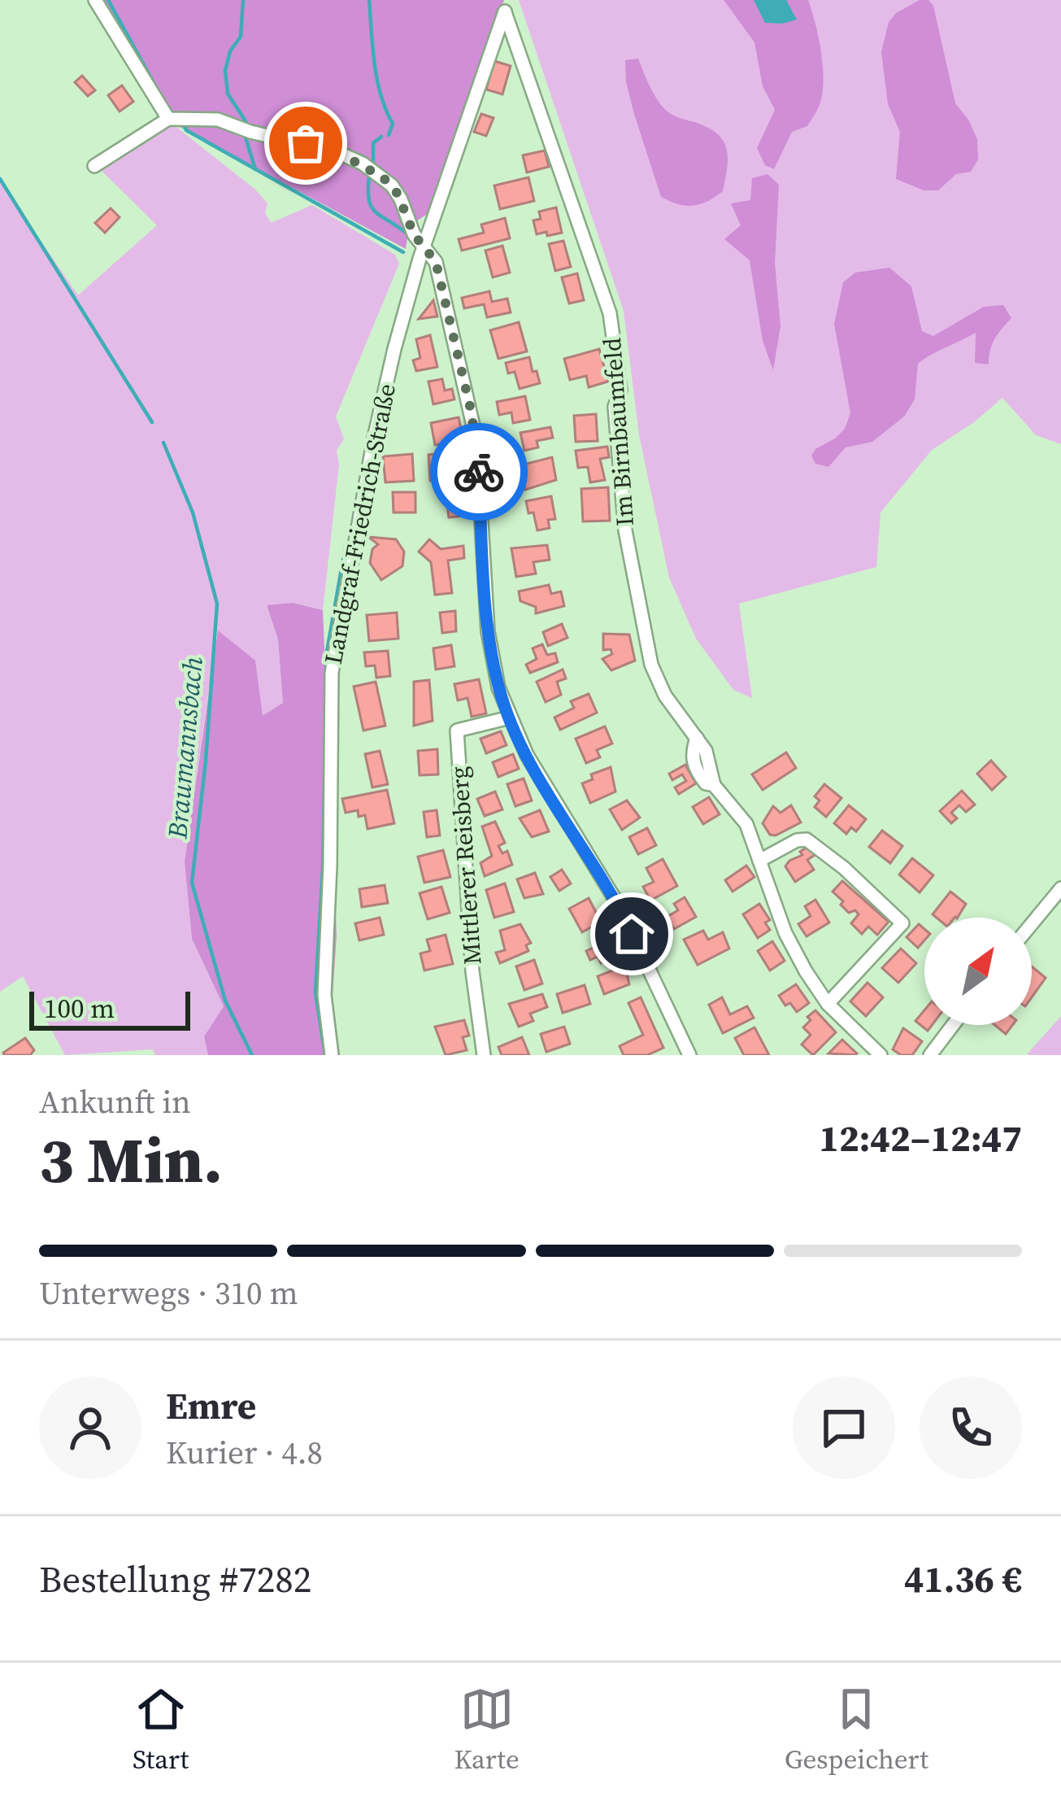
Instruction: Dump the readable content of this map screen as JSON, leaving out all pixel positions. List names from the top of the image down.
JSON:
{
  "streets": {
    "street": ["Im Birnbaumfeld", "Landgraf-Friedrich-Straße", "Mittlerer Reisberg"]
  },
  "crossings": [
    ["Im Birnbaumfeld", "Landgraf-Friedrich-Straße"]
  ],
  "water": ["Braumannsbach"],
  "scale_bar": "100 m",
  "north": "top right",
  "page": {
    "scale": "100 m",
    "heading": ["3 Min.", "Ankunft in", "12:42–12:47"],
    "panel": [
      "Emre",
      "Kurier · 4.8",
      "Bestellung #7282",
      "41.36 €"
    ],
    "bar": "Unterwegs · 310 m",
    "tabs": ["Start", "Karte", "Gespeichert"]
  }
}
